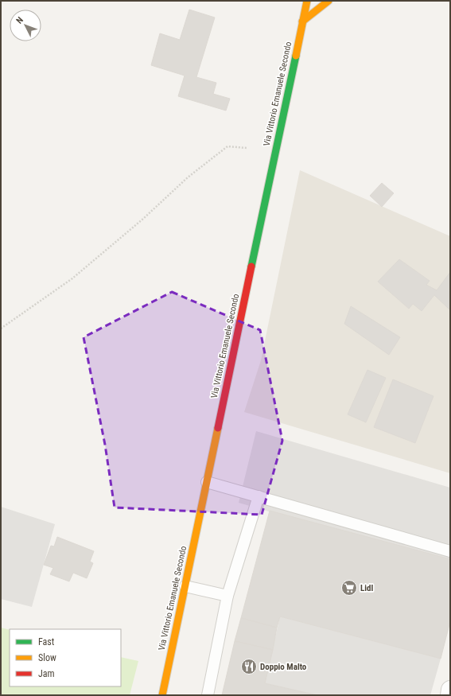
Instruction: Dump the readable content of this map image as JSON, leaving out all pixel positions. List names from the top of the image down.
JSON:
{
  "streets": {
    "main road": ["Via Vittorio Emanuele Secondo"]
  },
  "places": {
    "supermarket": ["Lidl"],
    "restaurant": ["Doppio Malto"]
  },
  "legend": ["Fast", "Slow", "Jam"],
  "north": "top left"
}
